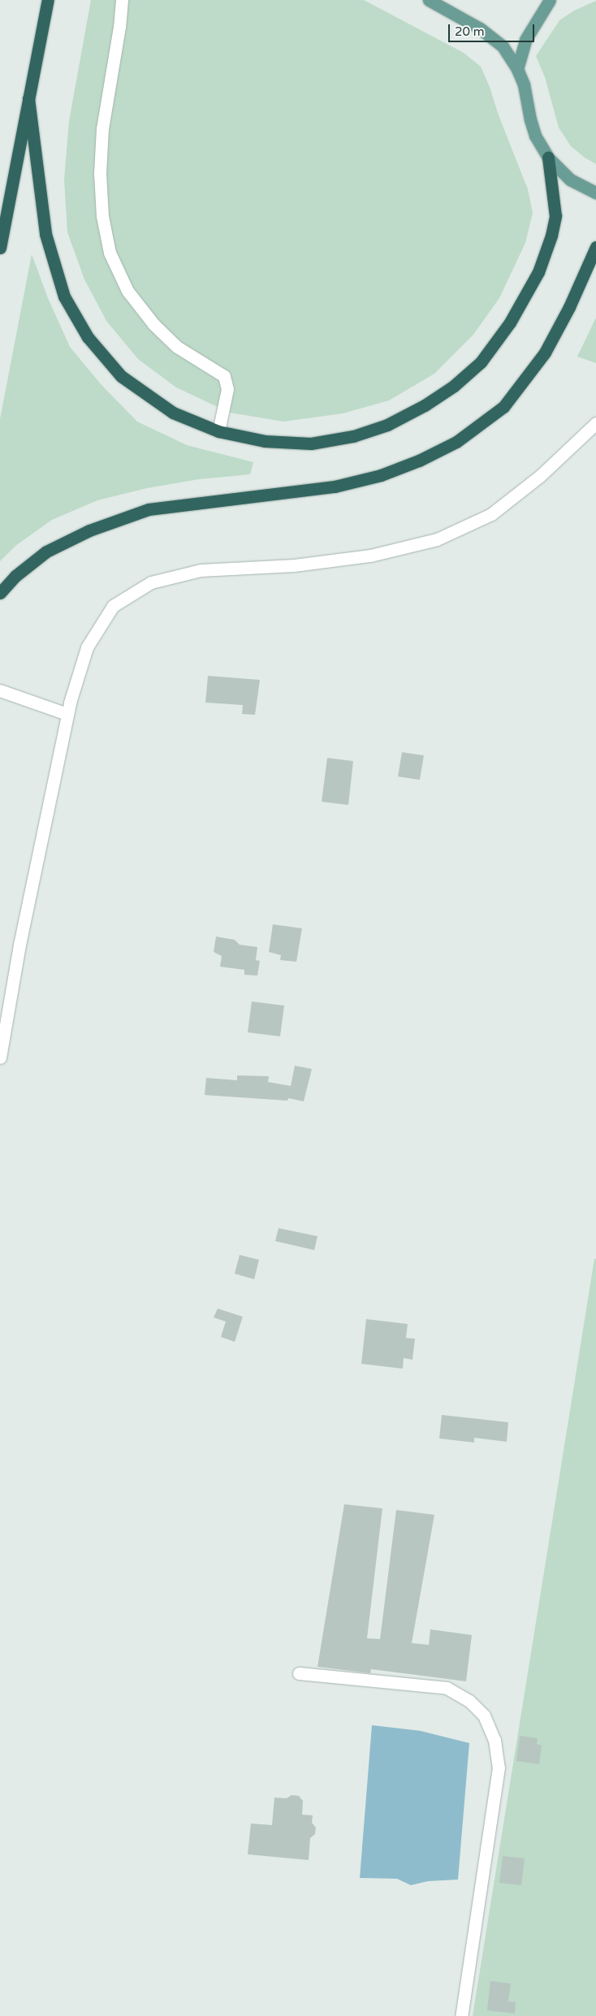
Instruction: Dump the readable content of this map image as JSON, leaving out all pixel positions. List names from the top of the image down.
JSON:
{
  "scale_bar": "20 m"
}
